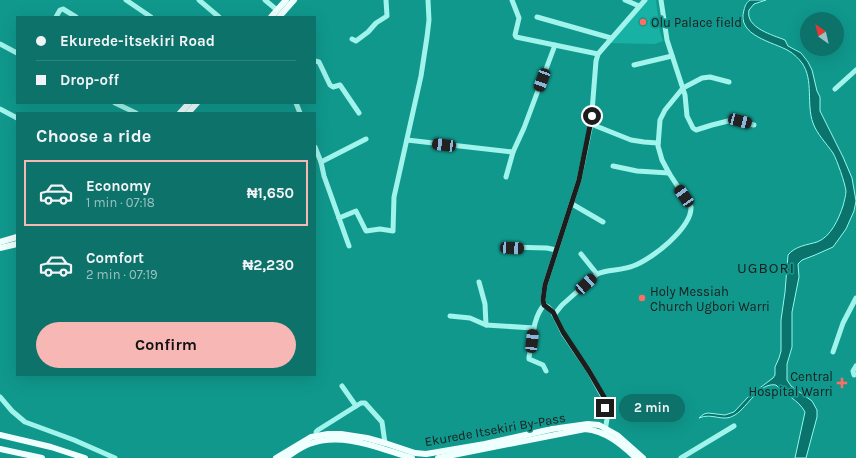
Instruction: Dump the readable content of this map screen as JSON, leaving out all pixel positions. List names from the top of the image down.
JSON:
{
  "streets": {
    "main road": ["Ekurede Itsekiri By-Pass"]
  },
  "districts": ["UGBORI"],
  "places": {
    "other": ["Olu Palace field", "Holy Messiah Church Ugbori Warri"],
    "health": ["Central Hospital Warri"]
  },
  "north": "top left",
  "page": {
    "banner": ["Ekurede-itsekiri Road", "Drop-off"],
    "heading": "Choose a ride",
    "list": [
      {
        "name": "Economy",
        "note": "1 min · 07:18",
        "value": "₦1,650"
      },
      {
        "name": "Comfort",
        "note": "2 min · 07:19",
        "value": "₦2,230"
      }
    ],
    "buttons": "Confirm",
    "bubble": "2 min"
  }
}
